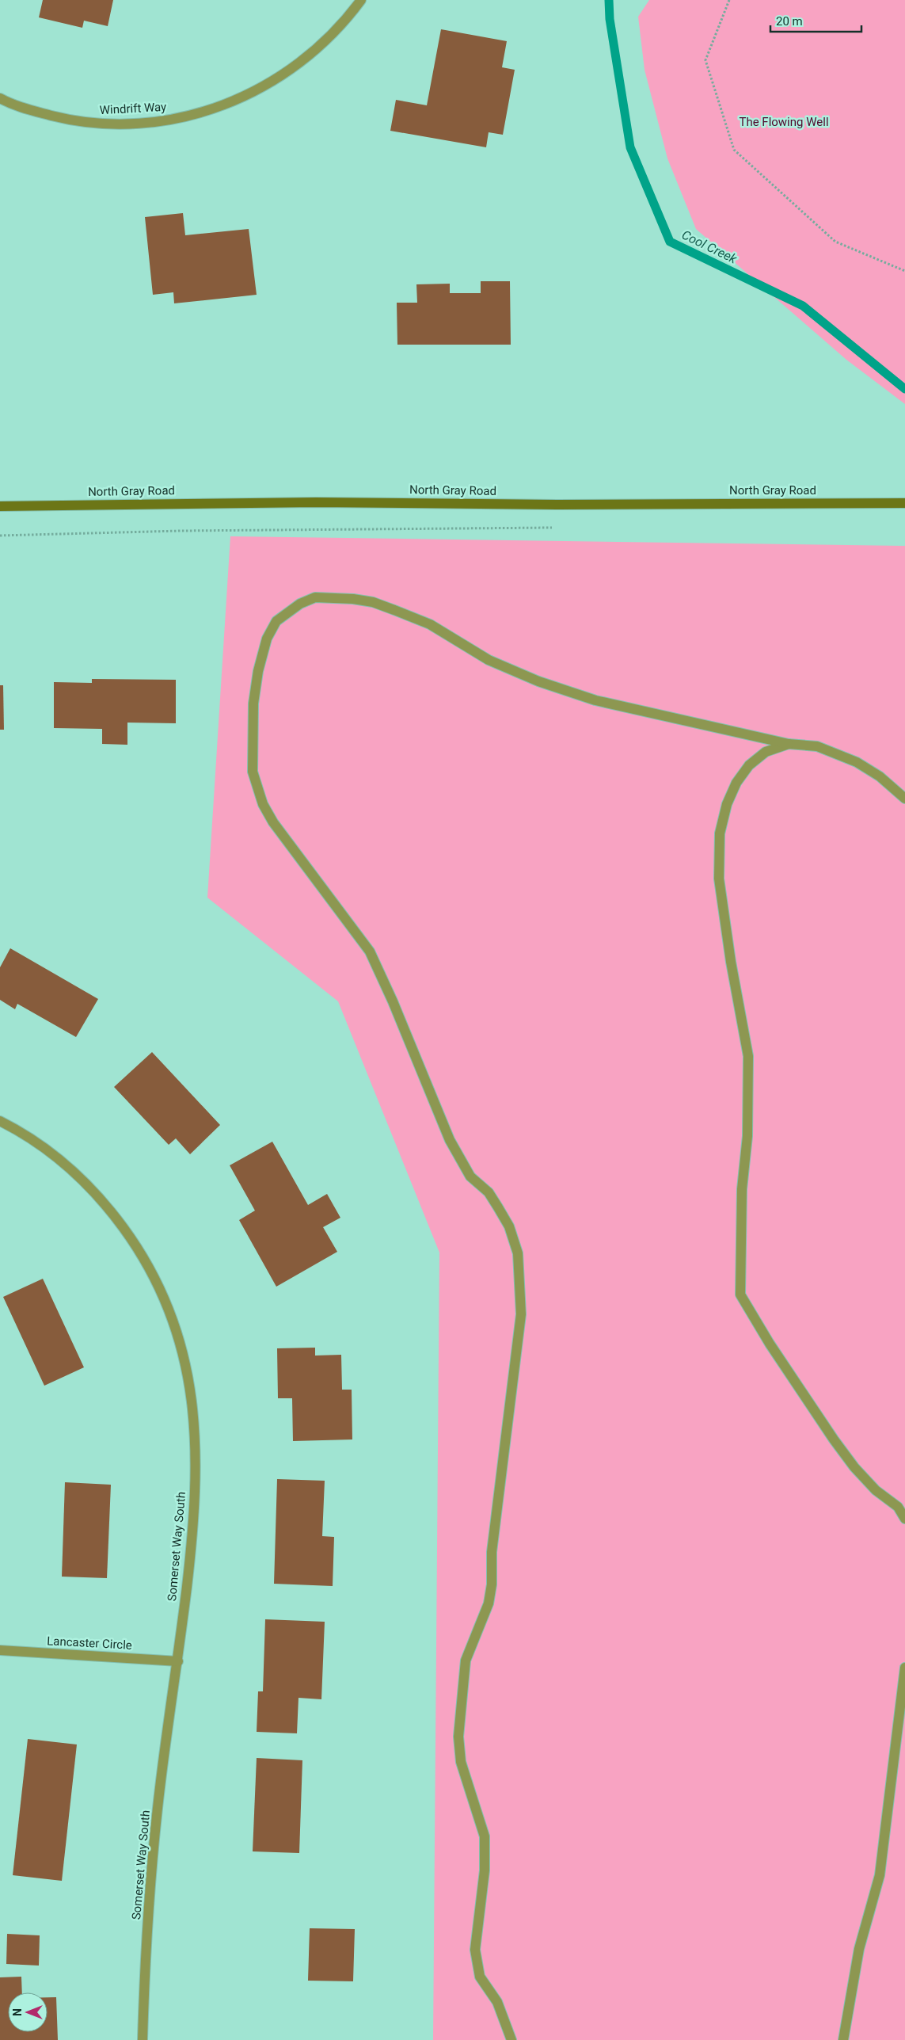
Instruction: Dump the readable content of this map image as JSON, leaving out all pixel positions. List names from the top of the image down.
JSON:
{
  "streets": {
    "street": [
      "Windrift Way",
      "North Gray Road",
      "Somerset Way South",
      "Lancaster Circle"
    ]
  },
  "crossings": [
    ["Somerset Way South", "Lancaster Circle"]
  ],
  "water": ["Cool Creek"],
  "parks": ["The Flowing Well"],
  "scale_bar": "20 m",
  "north": "left"
}
